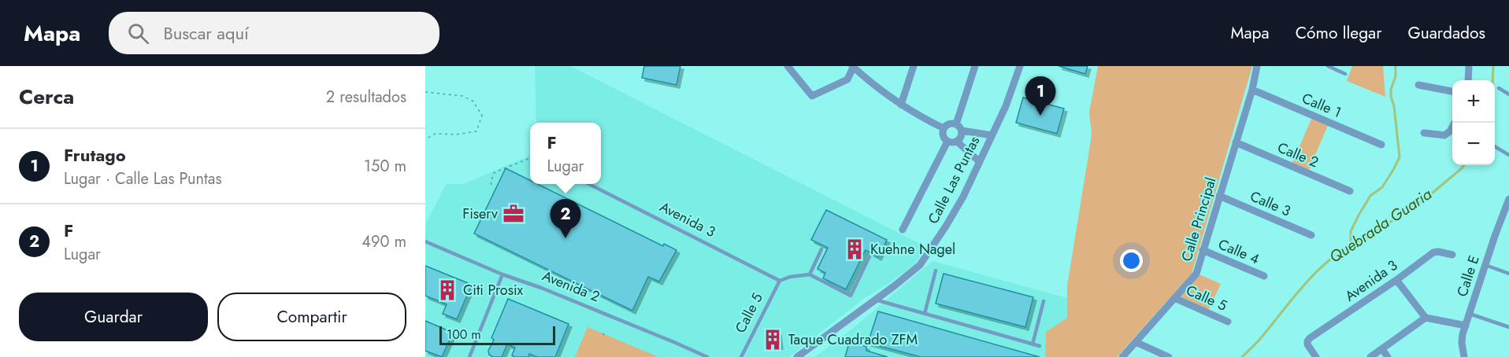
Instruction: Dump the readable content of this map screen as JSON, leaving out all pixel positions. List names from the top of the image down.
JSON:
{
  "streets": {
    "street": [
      "Calle 1",
      "Calle 2",
      "Calle Las Puntas",
      "Calle 3",
      "Avenida 3",
      "Calle Principal",
      "Calle 4",
      "Calle E",
      "Calle 5"
    ],
    "lane": ["Avenida 2"]
  },
  "crossings": [
    ["Calle 1", "Calle Principal"],
    ["Calle 2", "Calle Principal"],
    ["Calle 3", "Calle Principal"],
    ["Avenida 3", "Calle 5"],
    ["Calle Principal", "Calle 4"],
    ["Calle Principal", "Calle 5"]
  ],
  "water": ["Quebrada Guaria"],
  "places": {
    "office": ["Fiserv"],
    "building": ["Kuehne Nagel", "Citi Prosix", "Taque Cuadrado ZFM"]
  },
  "scale_bar": "100 m",
  "page": {
    "header": "Mapa",
    "search": "Buscar aquí",
    "nav": ["Mapa", "Cómo llegar", "Guardados"],
    "heading": ["Cerca", "2 resultados"],
    "pins": ["1", "2"],
    "map_buttons": ["+", "−"],
    "popup": ["F", "Lugar"],
    "list": [
      {
        "mark": "1",
        "name": "Frutago",
        "note": "Lugar · Calle Las Puntas",
        "value": "150 m"
      },
      {
        "mark": "2",
        "name": "F",
        "note": "Lugar",
        "value": "490 m"
      }
    ],
    "buttons": ["Guardar", "Compartir"],
    "scale": "100 m"
  }
}
